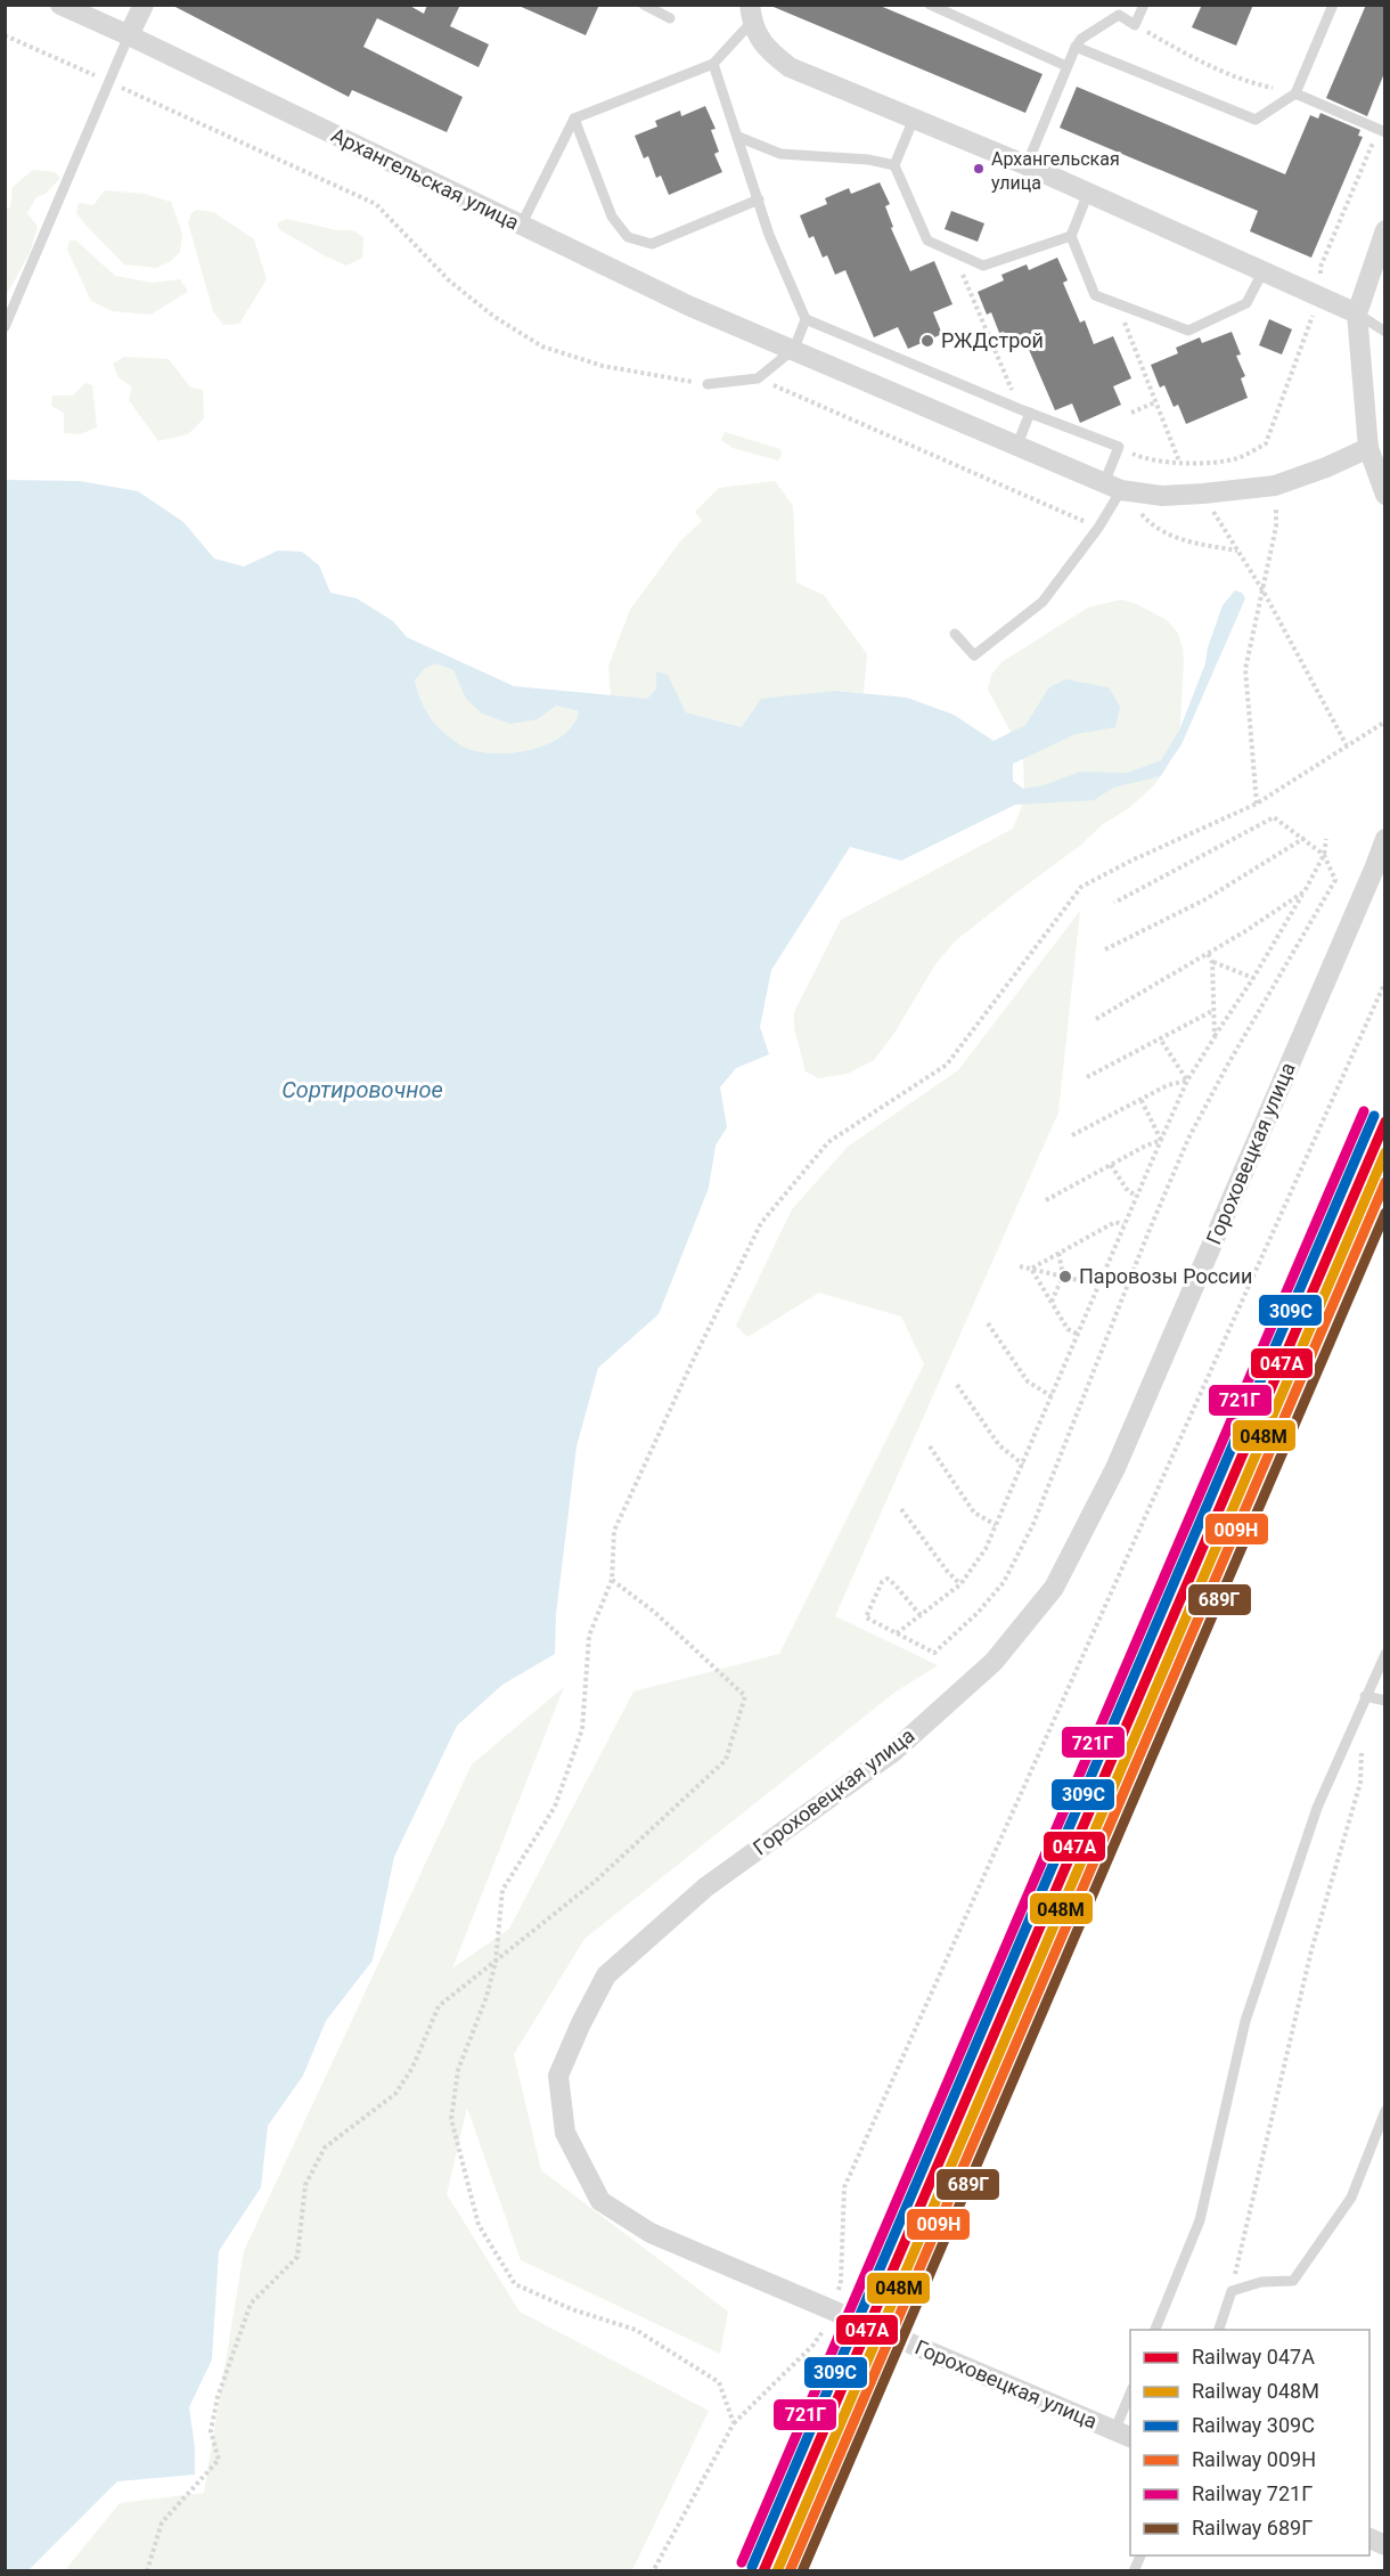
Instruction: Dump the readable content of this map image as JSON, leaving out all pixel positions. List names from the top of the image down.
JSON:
{
  "streets": {
    "street": ["Архангельская улица", "Гороховецкая улица"]
  },
  "water": ["Сортировочное"],
  "places": ["Архангельская улица", "РЖДстрой", "Паровозы России"],
  "lines": [
    "rail line 721Г",
    "rail line 309С",
    "rail line 047А",
    "rail line 048М",
    "rail line 009Н",
    "rail line 689Г"
  ],
  "legend": [
    "Railway 047А",
    "Railway 048М",
    "Railway 309С",
    "Railway 009Н",
    "Railway 721Г",
    "Railway 689Г"
  ]
}
